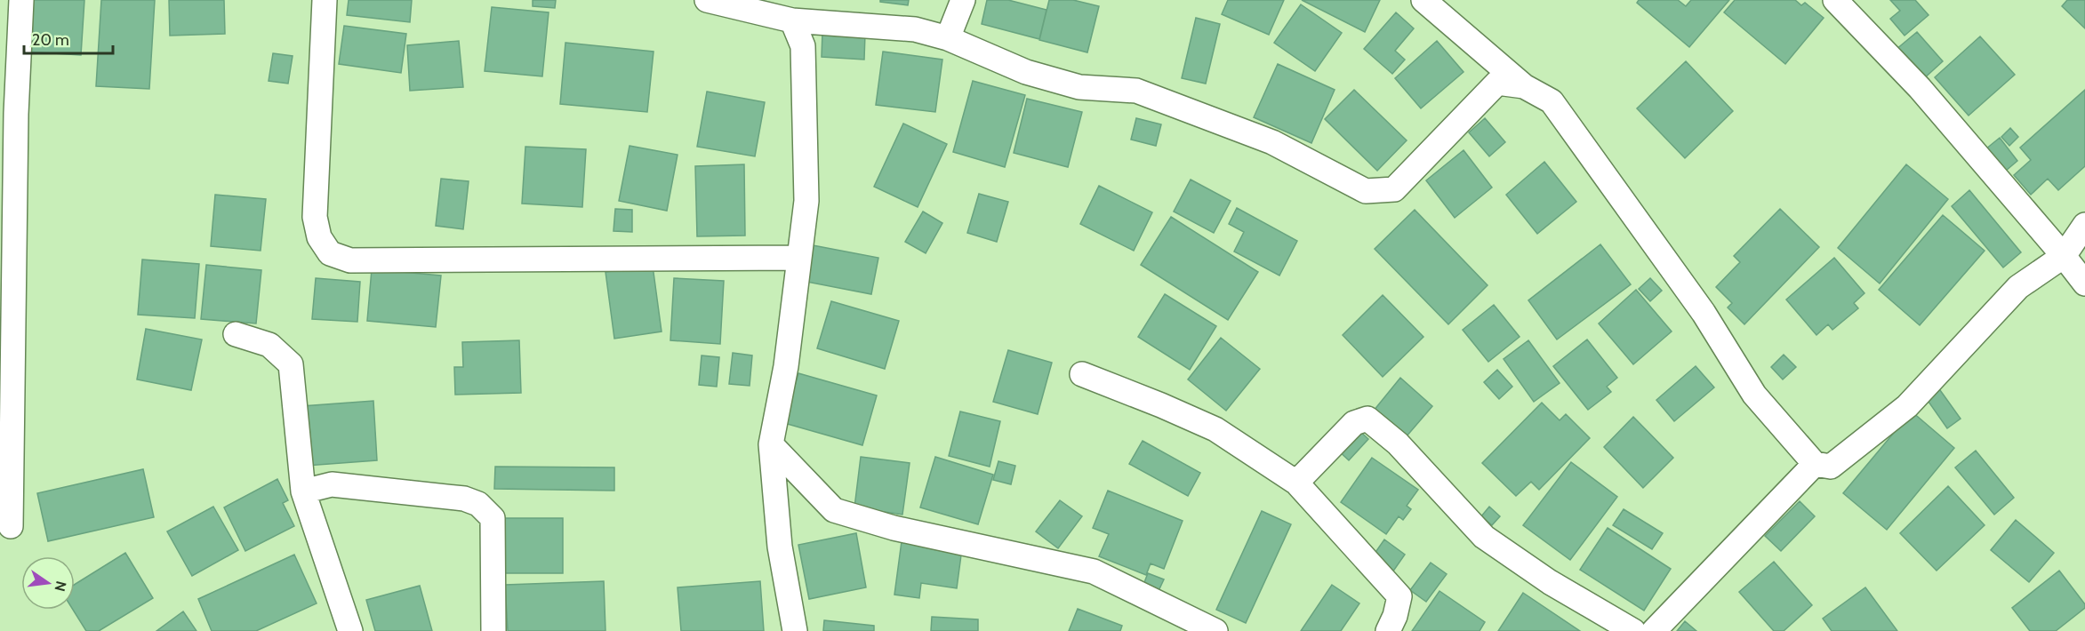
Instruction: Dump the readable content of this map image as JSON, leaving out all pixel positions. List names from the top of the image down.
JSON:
{
  "scale_bar": "20 m",
  "north": "right"
}
